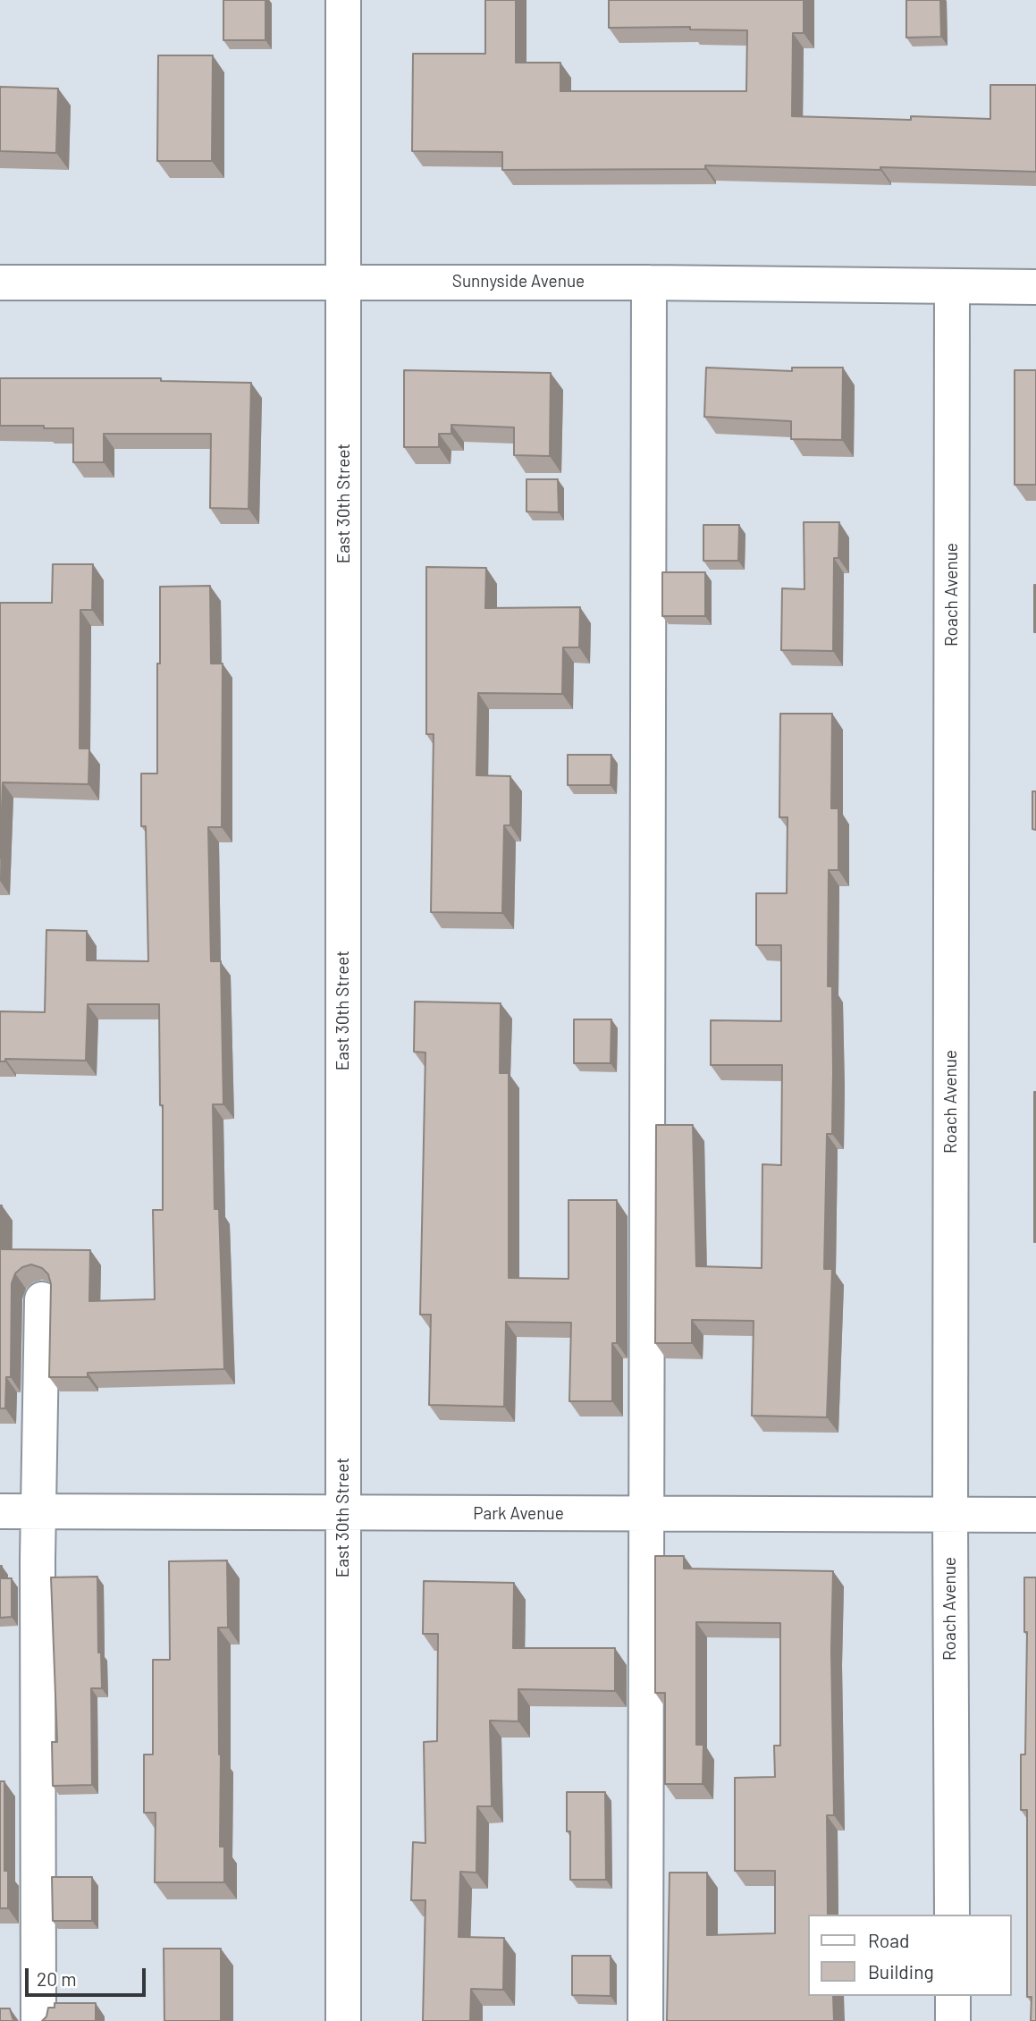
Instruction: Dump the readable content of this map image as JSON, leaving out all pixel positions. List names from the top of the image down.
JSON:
{
  "streets": {
    "street": [
      "Sunnyside Avenue",
      "East 30th Street",
      "Roach Avenue",
      "Park Avenue"
    ]
  },
  "crossings": [
    ["Sunnyside Avenue", "East 30th Street"],
    ["Sunnyside Avenue", "Roach Avenue"],
    ["East 30th Street", "Park Avenue"],
    ["Roach Avenue", "Park Avenue"]
  ],
  "legend": ["Road", "Building"],
  "scale_bar": "20 m"
}
